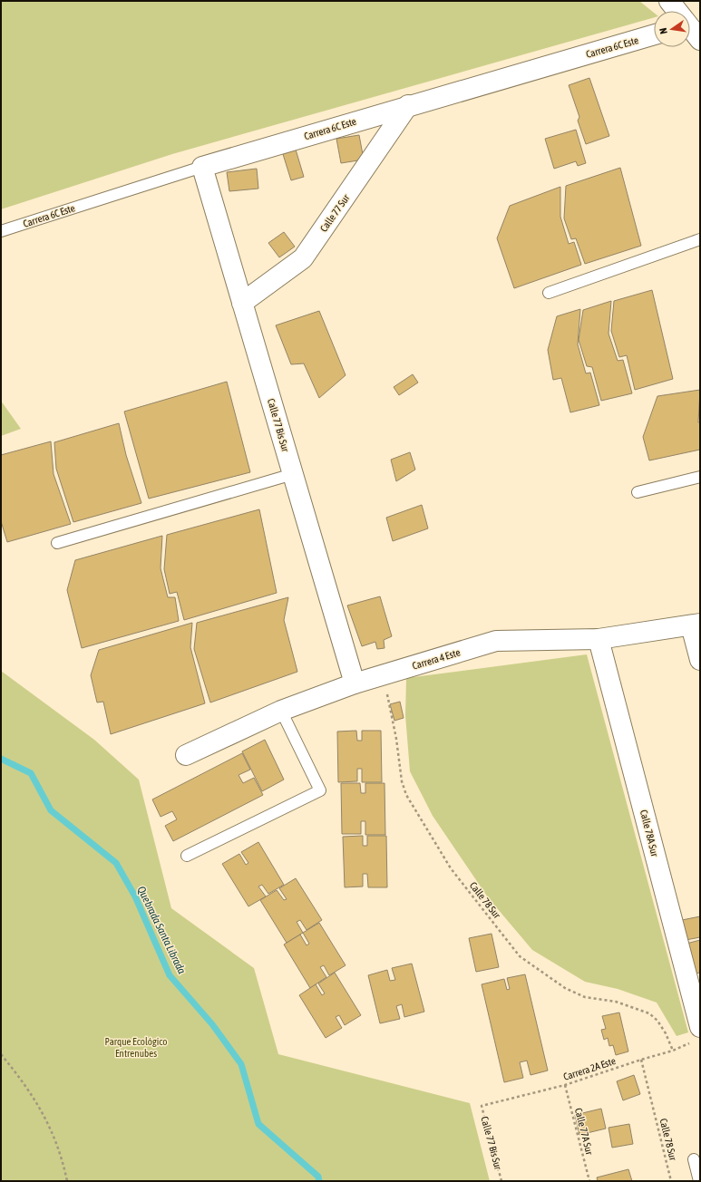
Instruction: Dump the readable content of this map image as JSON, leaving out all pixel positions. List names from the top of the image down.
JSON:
{
  "streets": {
    "street": [
      "Carrera 6C Este",
      "Calle 77 Sur",
      "Calle 77 Bis Sur",
      "Carrera 4 Este",
      "Calle 78A Sur"
    ],
    "path": ["Calle 78 Sur", "Carrera 2A Este", "Calle 77A Sur"]
  },
  "crossings": [
    ["Carrera 6C Este", "Calle 77 Sur"],
    ["Carrera 6C Este", "Calle 77 Bis Sur"],
    ["Calle 77 Sur", "Calle 77 Bis Sur"],
    ["Calle 77 Bis Sur", "Carrera 4 Este"],
    ["Calle 77 Bis Sur", "Carrera 2A Este"],
    ["Carrera 4 Este", "Calle 78A Sur"],
    ["Carrera 4 Este", "Calle 78 Sur"],
    ["Calle 78A Sur", "Carrera 2A Este"],
    ["Calle 78 Sur", "Carrera 2A Este"],
    ["Carrera 2A Este", "Calle 77A Sur"]
  ],
  "water": ["Quebrada Santa Librada"],
  "parks": ["Parque Ecológico Entrenubes"],
  "north": "left"
}
